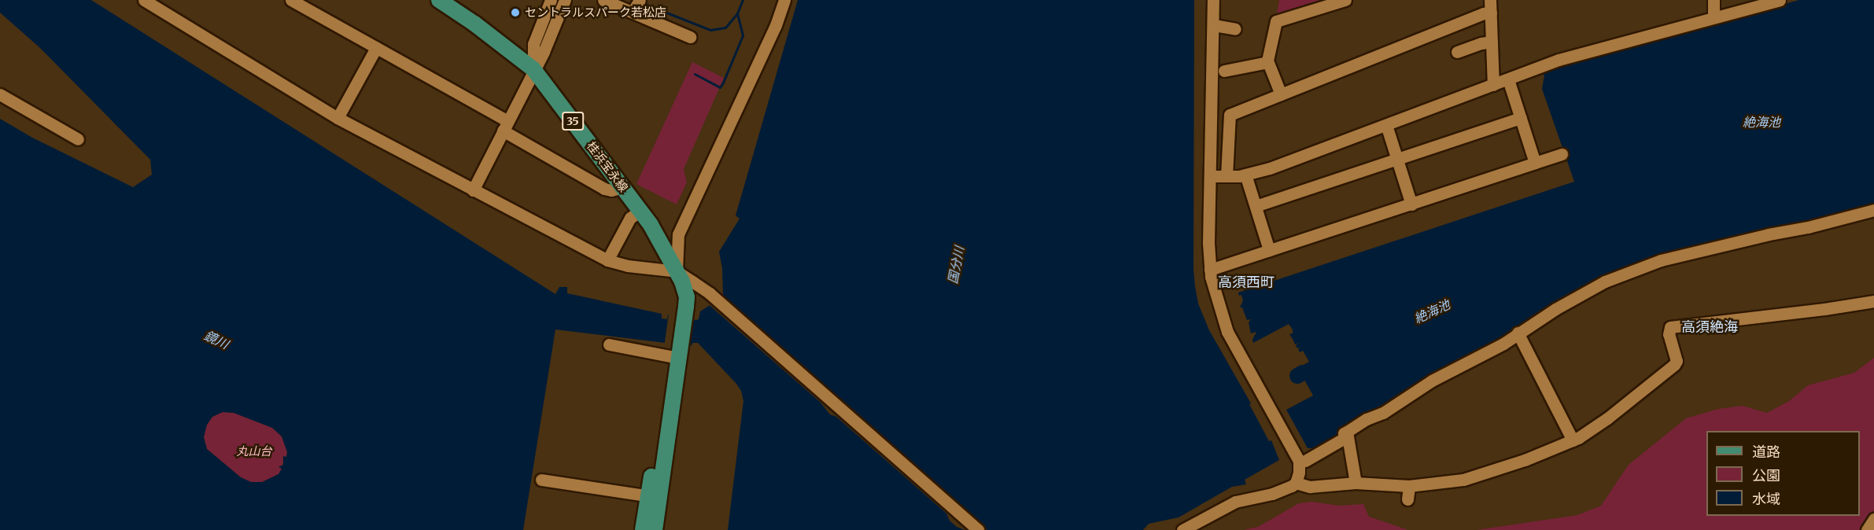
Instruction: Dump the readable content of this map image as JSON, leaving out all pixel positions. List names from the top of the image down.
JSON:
{
  "streets": {
    "main road": ["35", "桂浜宝永線"]
  },
  "districts": ["高須西町", "高須絶海"],
  "water": ["絶海池", "国分川", "鏡川"],
  "parks": ["丸山台"],
  "places": ["セントラルスパーク若松店"],
  "legend": ["道路", "公園", "水域"]
}
